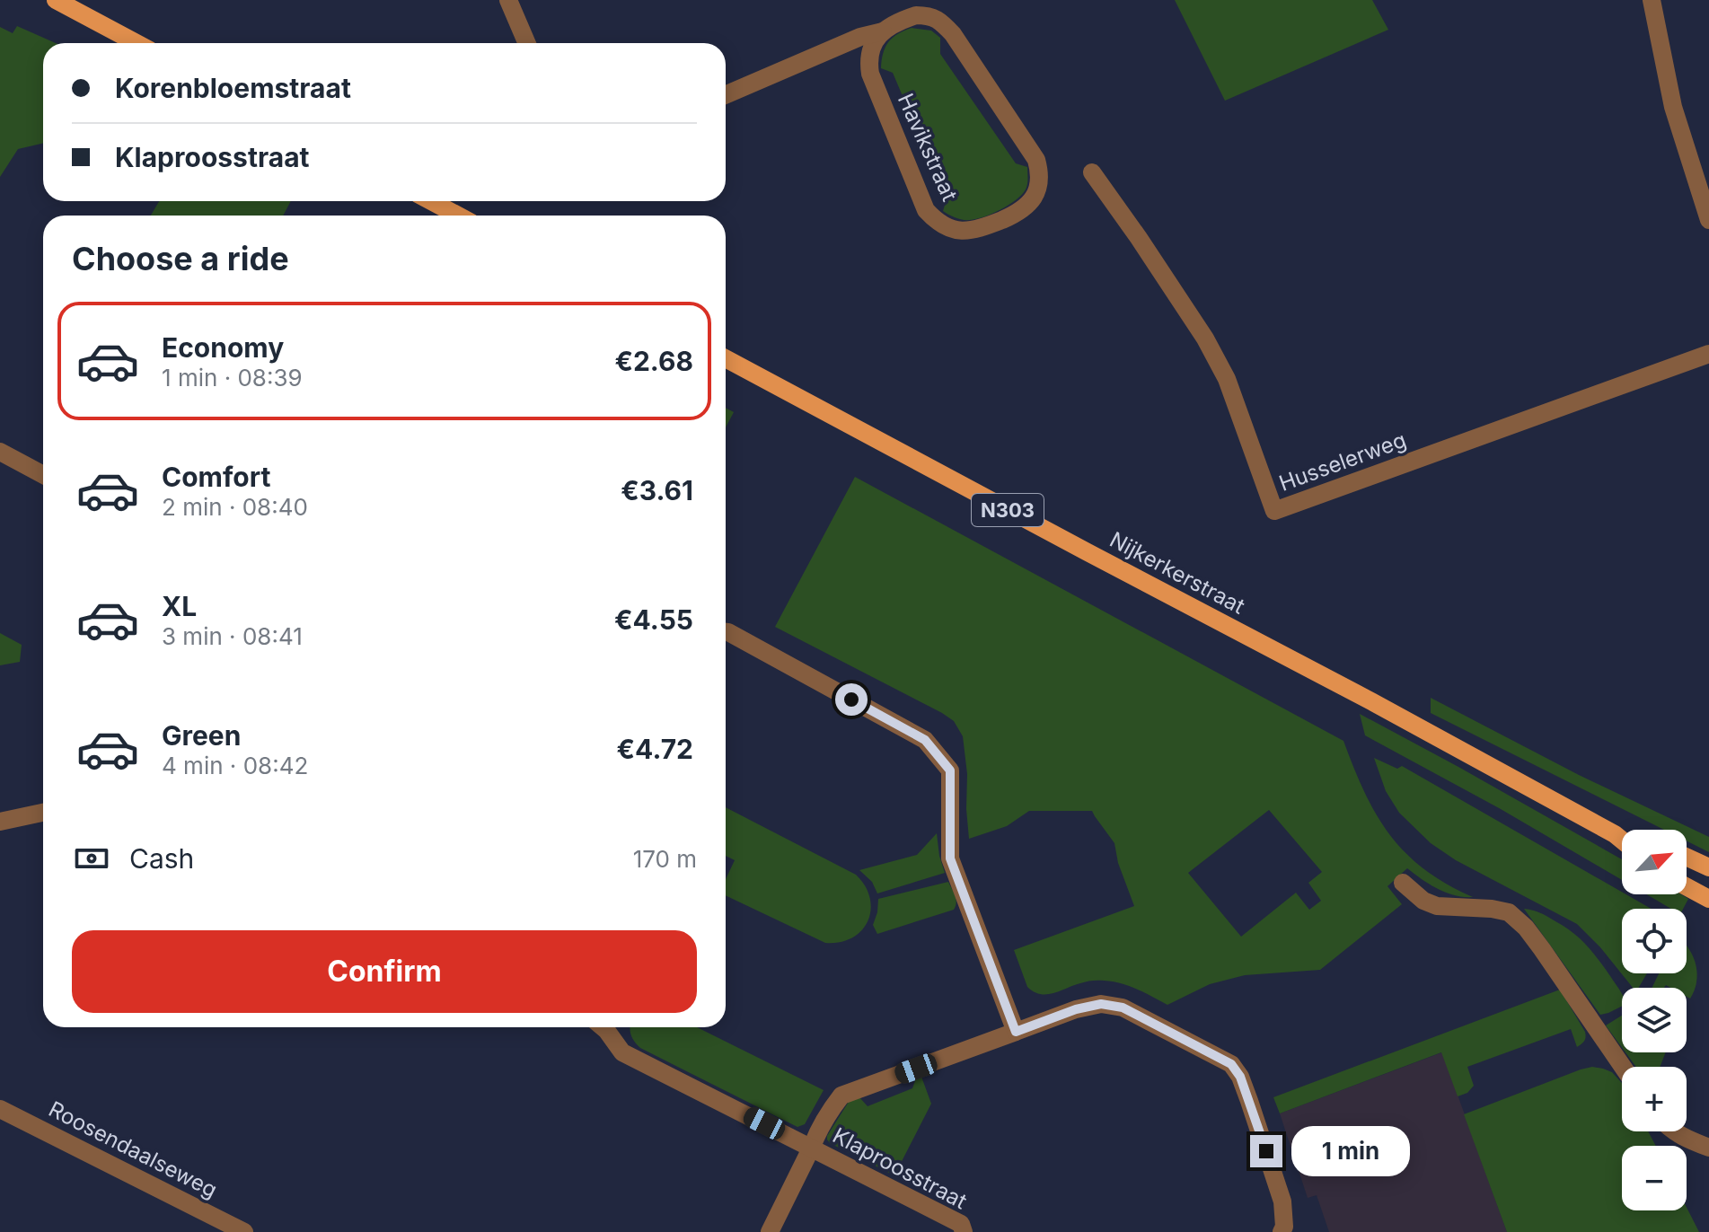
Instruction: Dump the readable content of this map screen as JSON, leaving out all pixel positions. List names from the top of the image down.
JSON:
{
  "streets": {
    "main road": ["N303", "Nijkerkerstraat"],
    "street": [
      "Havikstraat",
      "Husselerweg",
      "Roosendaalseweg",
      "Klaproosstraat"
    ]
  },
  "north": "top right",
  "page": {
    "banner": ["Korenbloemstraat", "Klaproosstraat"],
    "heading": "Choose a ride",
    "list": [
      {
        "name": "Economy",
        "note": "1 min · 08:39",
        "value": "€2.68"
      },
      {
        "name": "Comfort",
        "note": "2 min · 08:40",
        "value": "€3.61"
      },
      {
        "name": "XL",
        "note": "3 min · 08:41",
        "value": "€4.55"
      },
      {
        "name": "Green",
        "note": "4 min · 08:42",
        "value": "€4.72"
      }
    ],
    "pay": ["Cash", "170 m"],
    "map_buttons": ["+", "−"],
    "buttons": "Confirm",
    "bubble": "1 min"
  }
}
